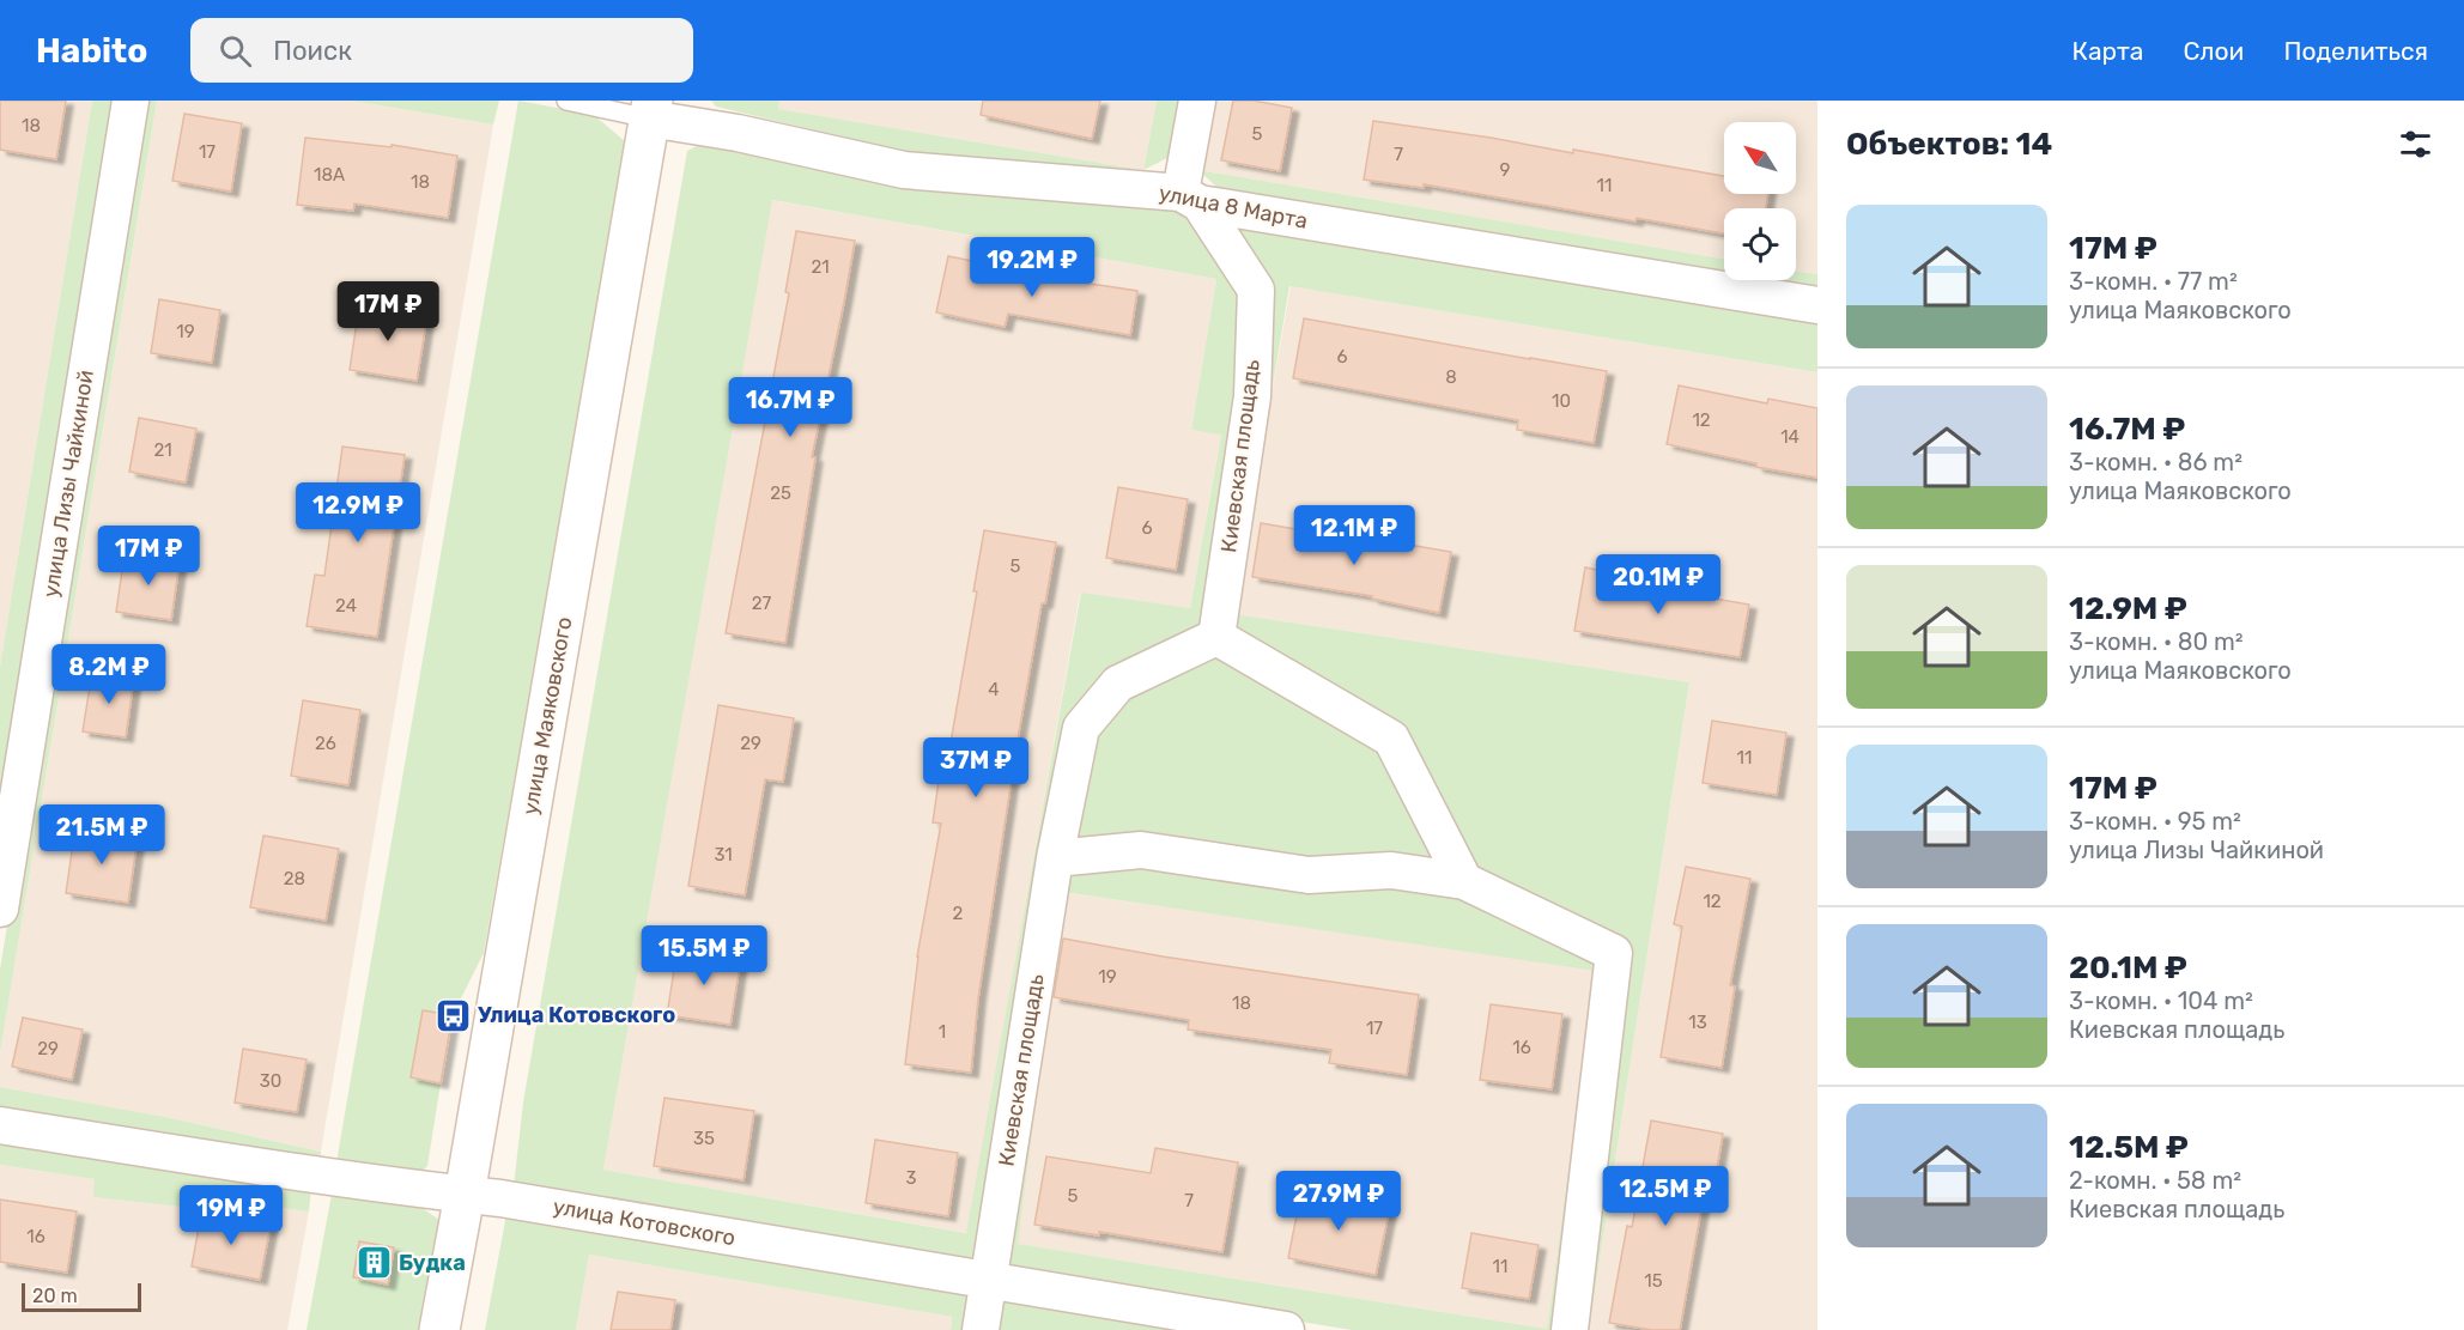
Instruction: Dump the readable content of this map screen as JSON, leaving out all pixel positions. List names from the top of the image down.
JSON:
{
  "streets": {
    "main road": ["улица Маяковского"],
    "street": [
      "улица 8 Марта",
      "Киевская площадь",
      "улица Лизы Чайкиной",
      "улица Котовского"
    ]
  },
  "crossings": [
    ["улица 8 Марта", "Киевская площадь"],
    ["улица 8 Марта", "улица Маяковского"],
    ["Киевская площадь", "улица Котовского"],
    ["улица Маяковского", "улица Котовского"]
  ],
  "places": {
    "bus stop": ["Улица Котовского"],
    "building": ["Будка"]
  },
  "house_numbers": [
    "18",
    "5",
    "17",
    "7",
    "9",
    "18А",
    "18",
    "11",
    "21",
    "19",
    "6",
    "8",
    "10",
    "12",
    "14",
    "21",
    "25",
    "6",
    "5",
    "27",
    "24",
    "4",
    "26",
    "29",
    "11",
    "31",
    "28",
    "12",
    "2",
    "19",
    "18",
    "13",
    "17",
    "1",
    "16",
    "29",
    "30",
    "35",
    "3",
    "5",
    "7",
    "16",
    "11",
    "15"
  ],
  "scale_bar": "20 m",
  "north": "top left",
  "page": {
    "header": "Habito",
    "search": "Поиск",
    "nav": ["Карта", "Слои", "Поделиться"],
    "heading": "Объектов: 14",
    "list": [
      {
        "name": "17M ₽",
        "note": "3-комн. · 77 m² · улица Маяковского"
      },
      {
        "name": "16.7M ₽",
        "note": "3-комн. · 86 m² · улица Маяковского"
      },
      {
        "name": "12.9M ₽",
        "note": "3-комн. · 80 m² · улица Маяковского"
      },
      {
        "name": "17M ₽",
        "note": "3-комн. · 95 m² · улица Лизы Чайкиной"
      },
      {
        "name": "20.1M ₽",
        "note": "3-комн. · 104 m² · Киевская площадь"
      },
      {
        "name": "12.5M ₽",
        "note": "2-комн. · 58 m² · Киевская площадь"
      }
    ],
    "price": [
      "19.2M ₽",
      "17M ₽",
      "16.7M ₽",
      "12.9M ₽",
      "12.1M ₽",
      "17M ₽",
      "20.1M ₽",
      "8.2M ₽",
      "37M ₽",
      "21.5M ₽",
      "15.5M ₽",
      "12.5M ₽",
      "27.9M ₽",
      "19M ₽"
    ],
    "scale": "20 m"
  }
}
